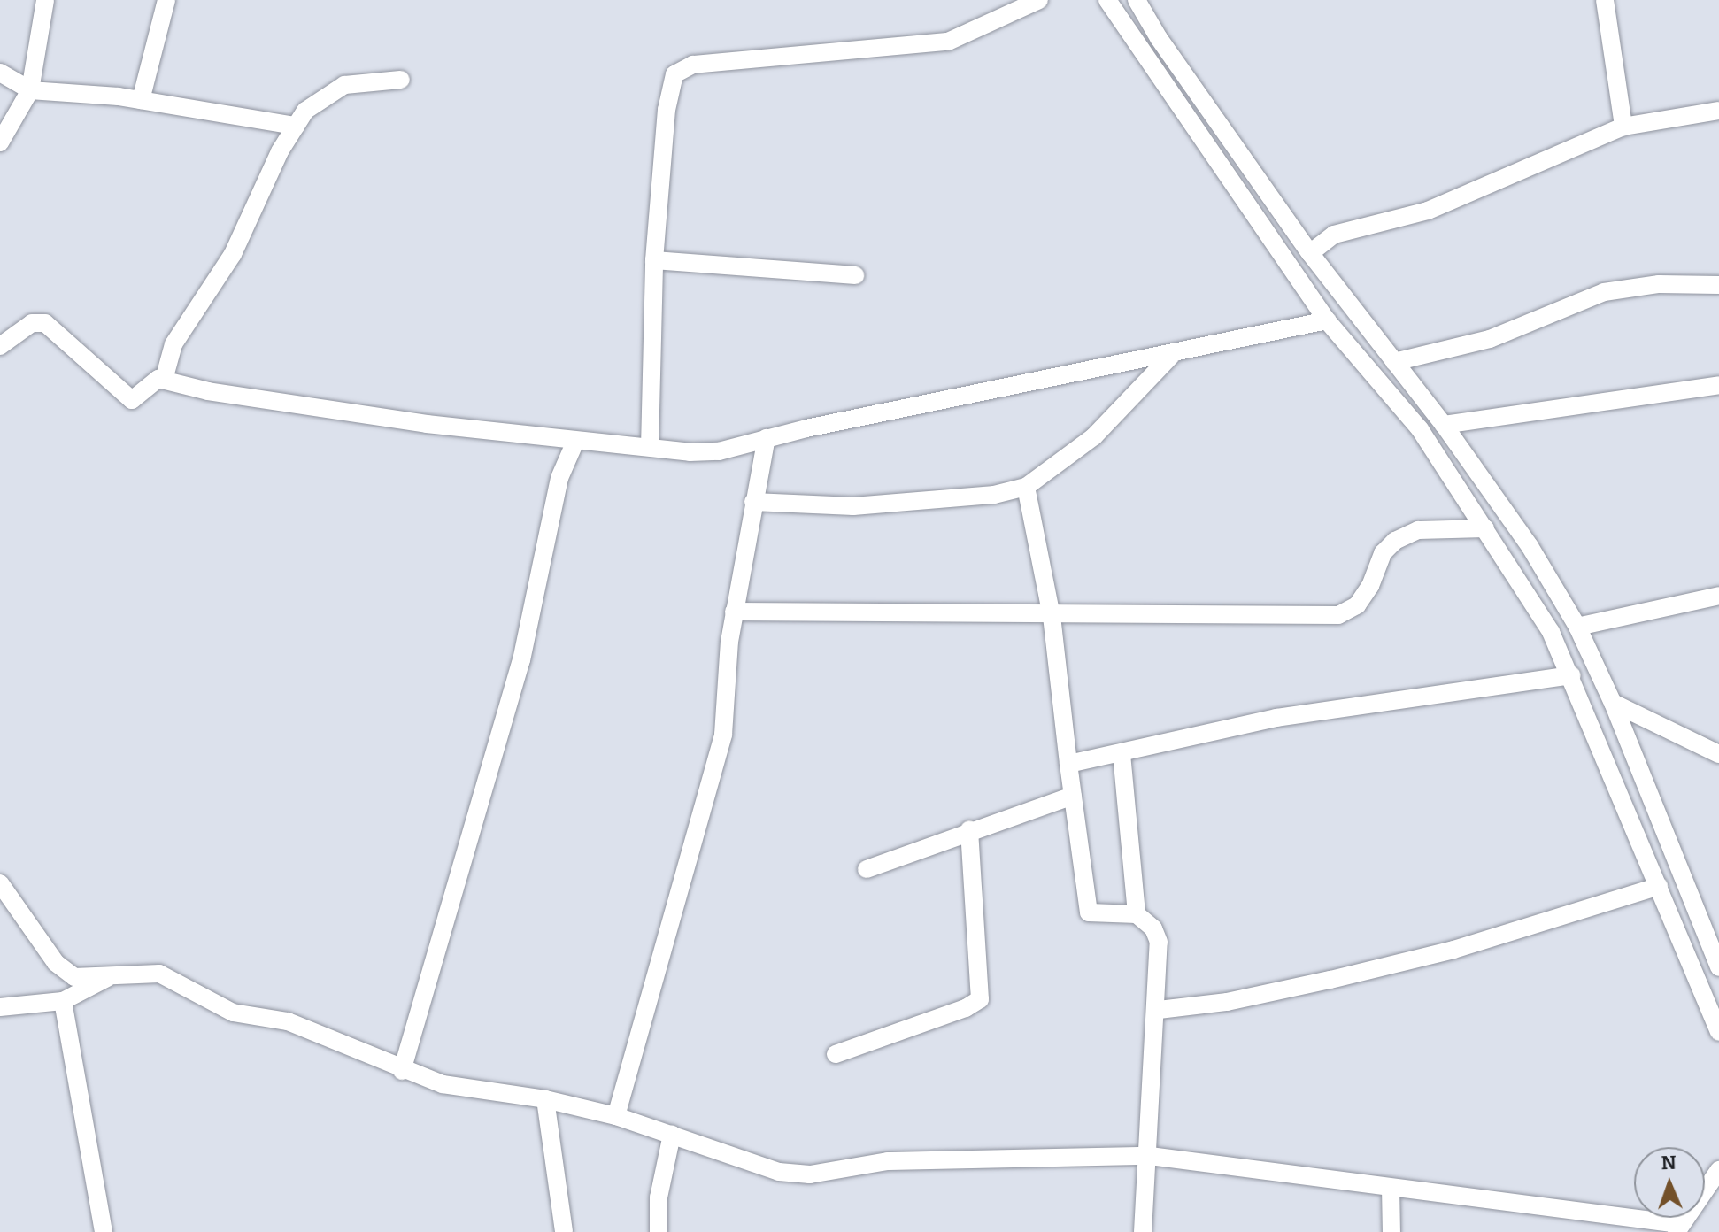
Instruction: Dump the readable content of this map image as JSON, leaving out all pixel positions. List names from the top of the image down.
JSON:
{
  "north": "top"
}
